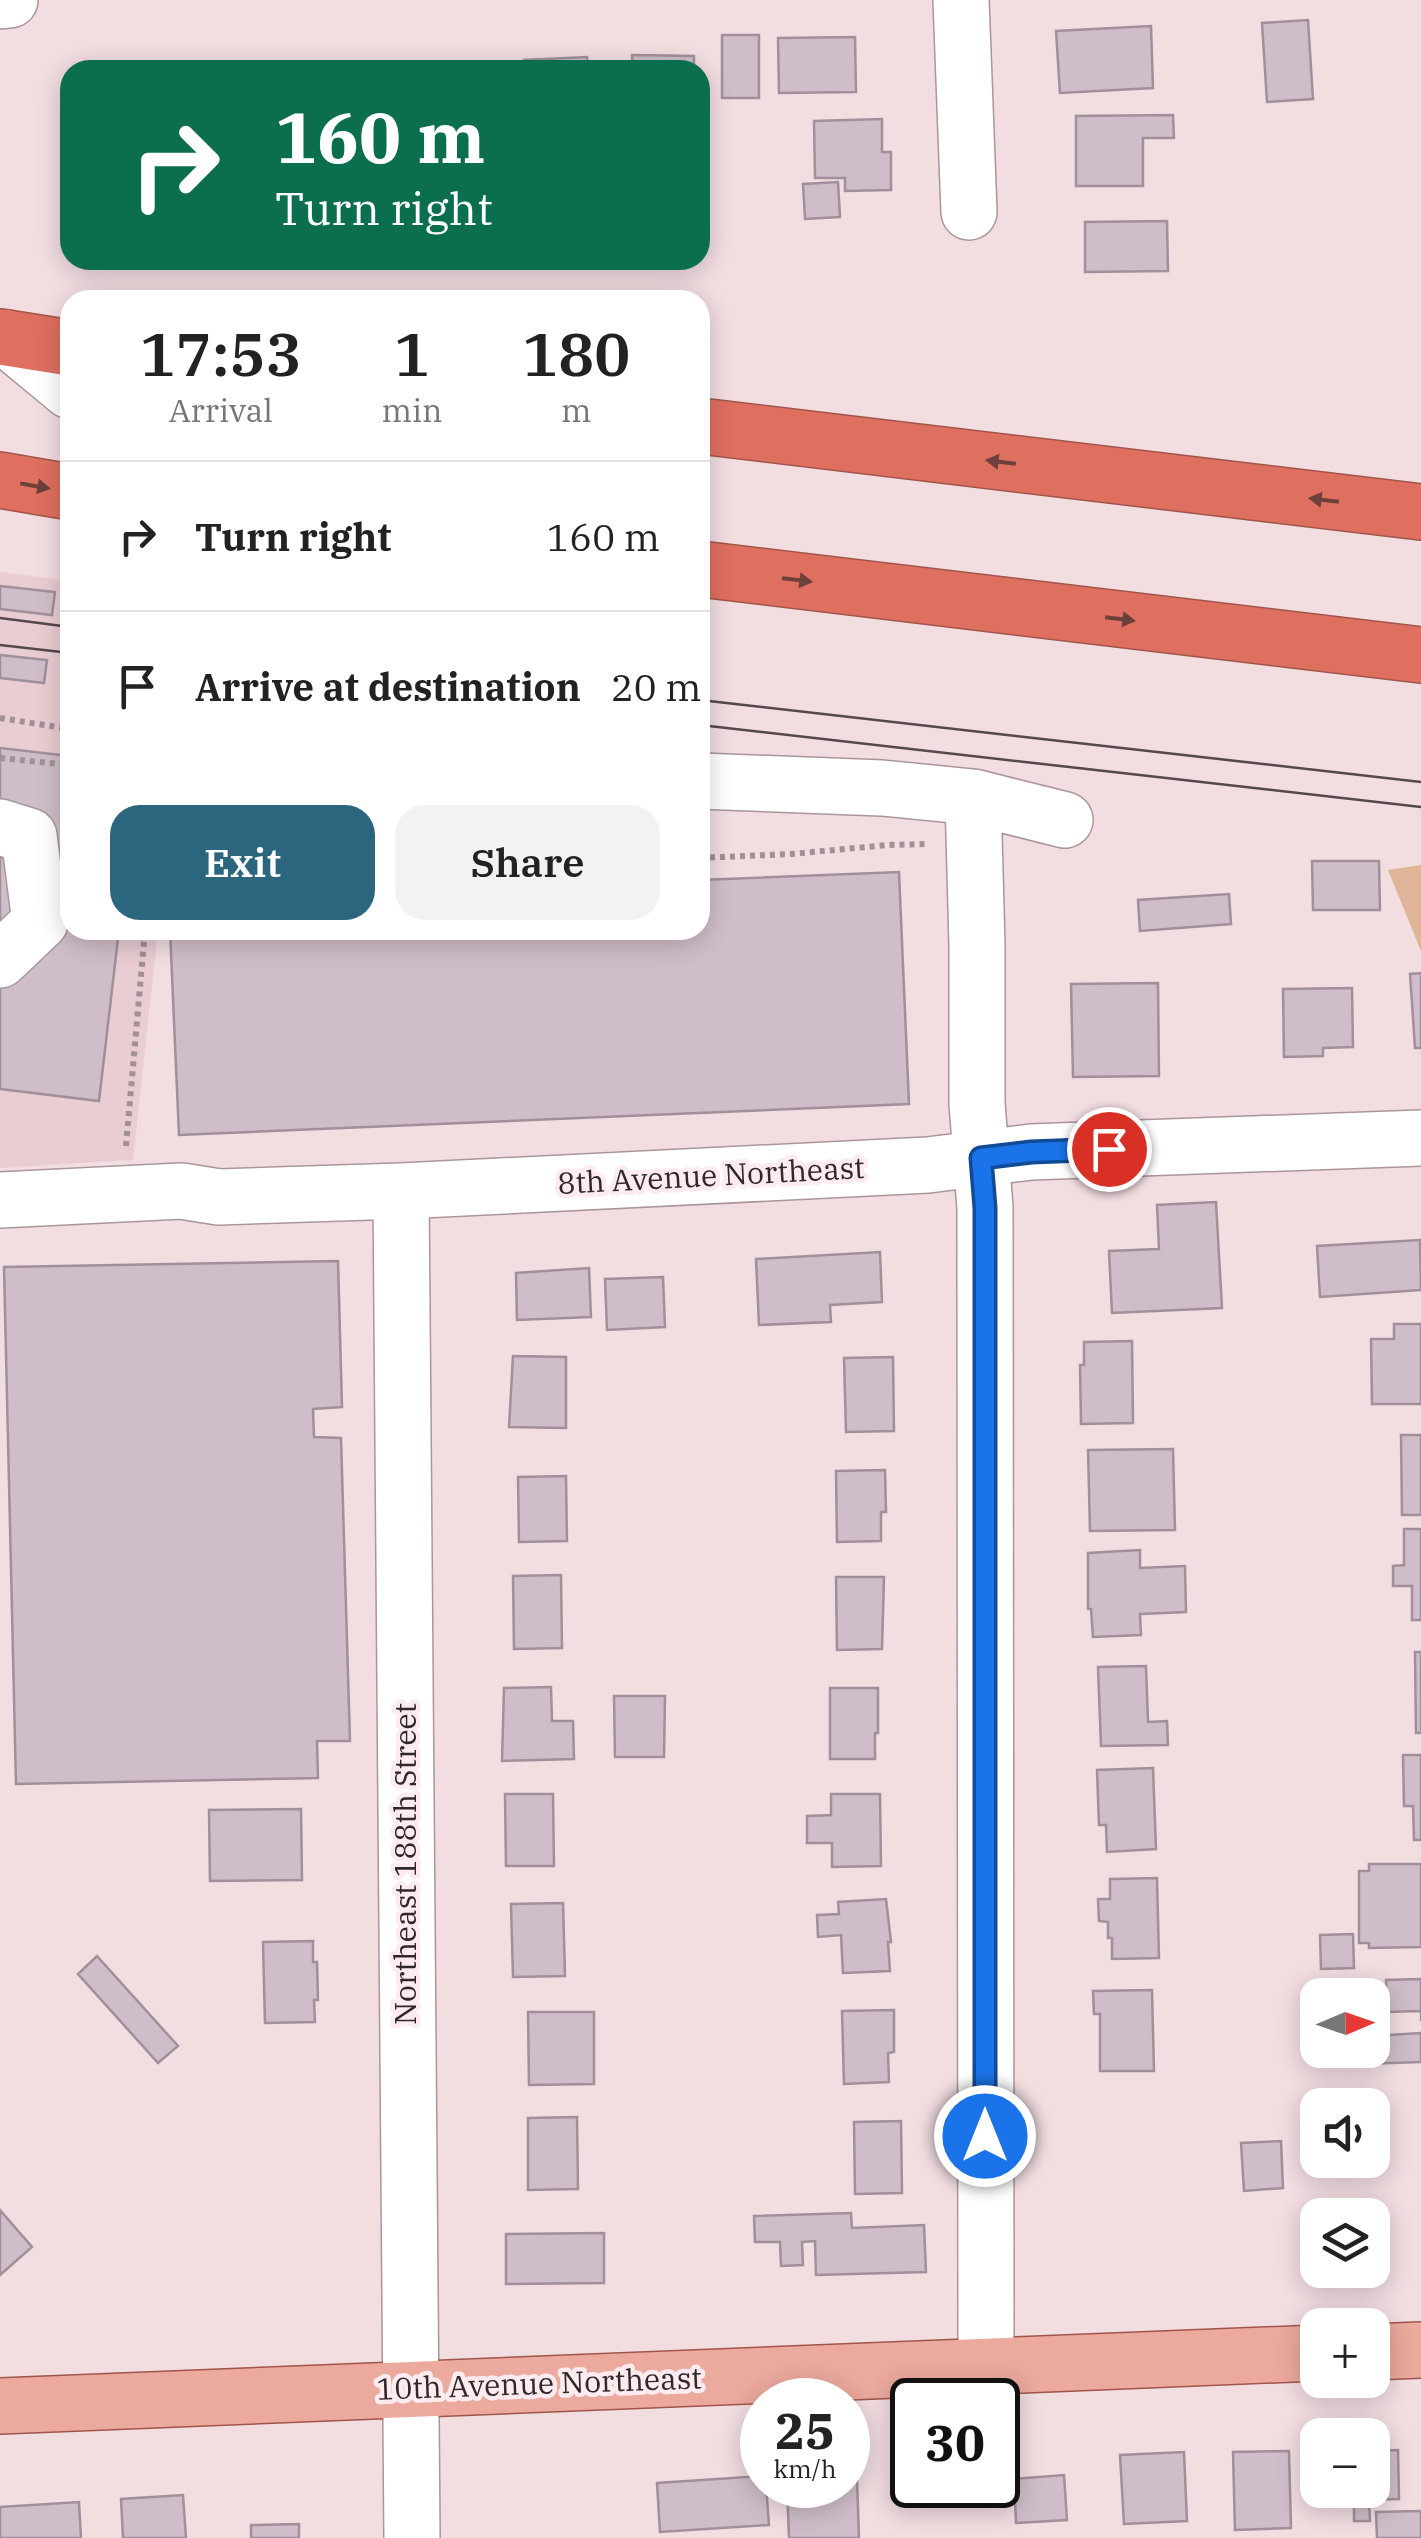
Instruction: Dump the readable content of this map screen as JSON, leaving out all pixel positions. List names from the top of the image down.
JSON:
{
  "streets": {
    "main road": ["10th Avenue Northeast"],
    "street": ["8th Avenue Northeast", "Northeast 188th Street"]
  },
  "crossings": [
    ["8th Avenue Northeast", "Northeast 188th Street"],
    ["Northeast 188th Street", "10th Avenue Northeast"]
  ],
  "north": "right",
  "page": {
    "turn": ["160 m", "Turn right"],
    "eta": [
      "17:53",
      "Arrival",
      "1",
      "min",
      "180",
      "m"
    ],
    "list": [
      {
        "name": "Turn right",
        "value": "160 m"
      },
      {
        "name": "Arrive at destination",
        "value": "20 m"
      }
    ],
    "buttons": ["Exit", "Share"],
    "map_buttons": ["+", "−"],
    "speed": "25 km/h",
    "limit": "30"
  }
}
